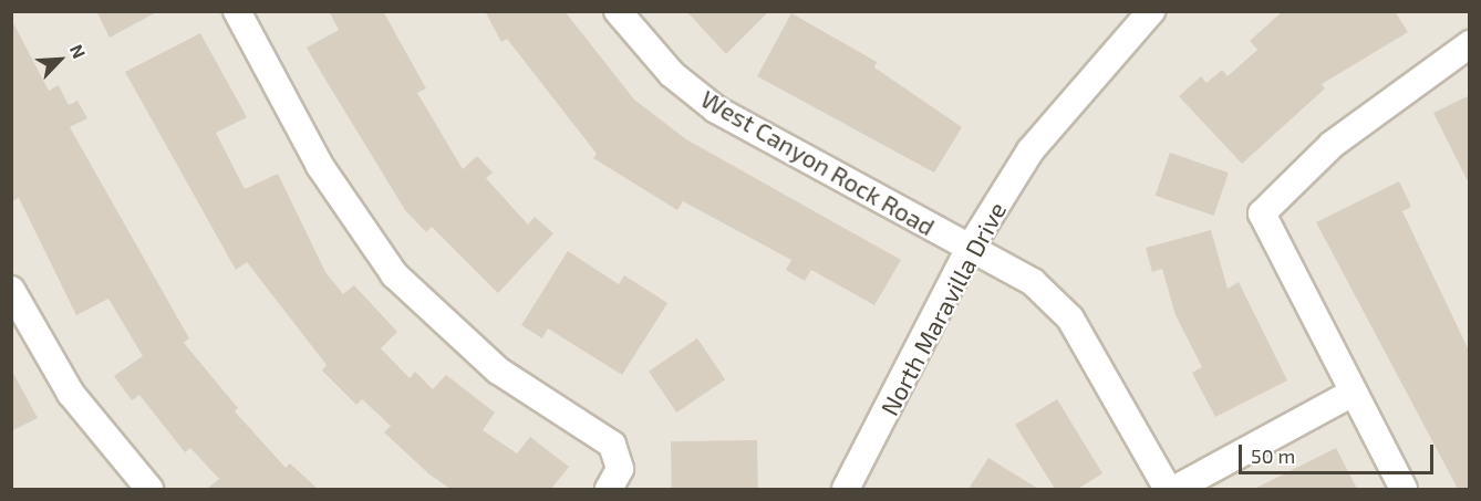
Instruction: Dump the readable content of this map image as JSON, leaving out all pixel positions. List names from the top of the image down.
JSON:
{
  "streets": {
    "street": ["West Canyon Rock Road", "North Maravilla Drive"]
  },
  "crossings": [
    ["West Canyon Rock Road", "North Maravilla Drive"]
  ],
  "scale_bar": "50 m",
  "north": "top right"
}
